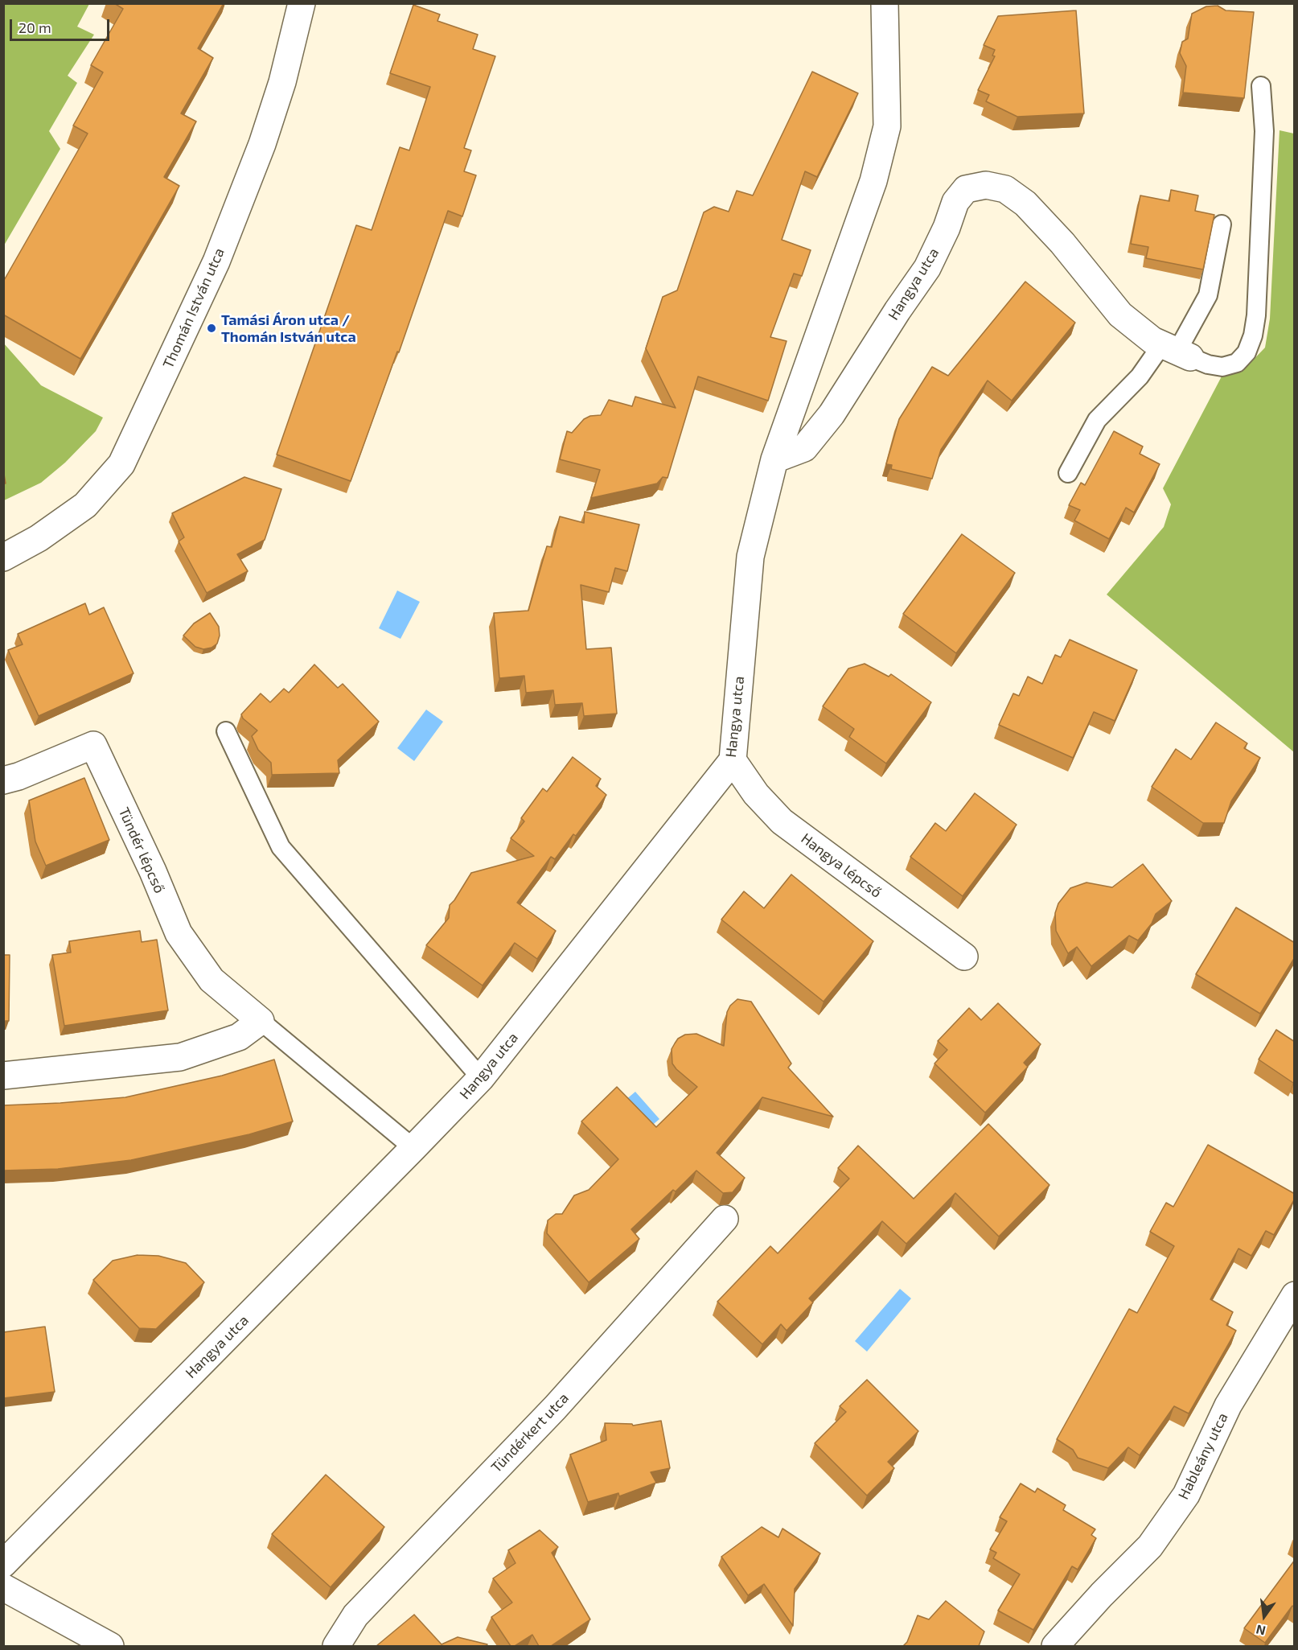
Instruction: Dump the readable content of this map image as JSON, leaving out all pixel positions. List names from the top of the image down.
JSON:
{
  "streets": {
    "street": [
      "Hangya utca",
      "Thomán István utca",
      "Tündér lépcső",
      "Hangya lépcső",
      "Tündérkert utca",
      "Hableány utca"
    ]
  },
  "crossings": [
    ["Hangya utca", "Tündér lépcső"],
    ["Hangya utca", "Hangya lépcső"]
  ],
  "places": ["Tamási Áron utca / Thomán István utca"],
  "scale_bar": "20 m",
  "north": "bottom"
}
